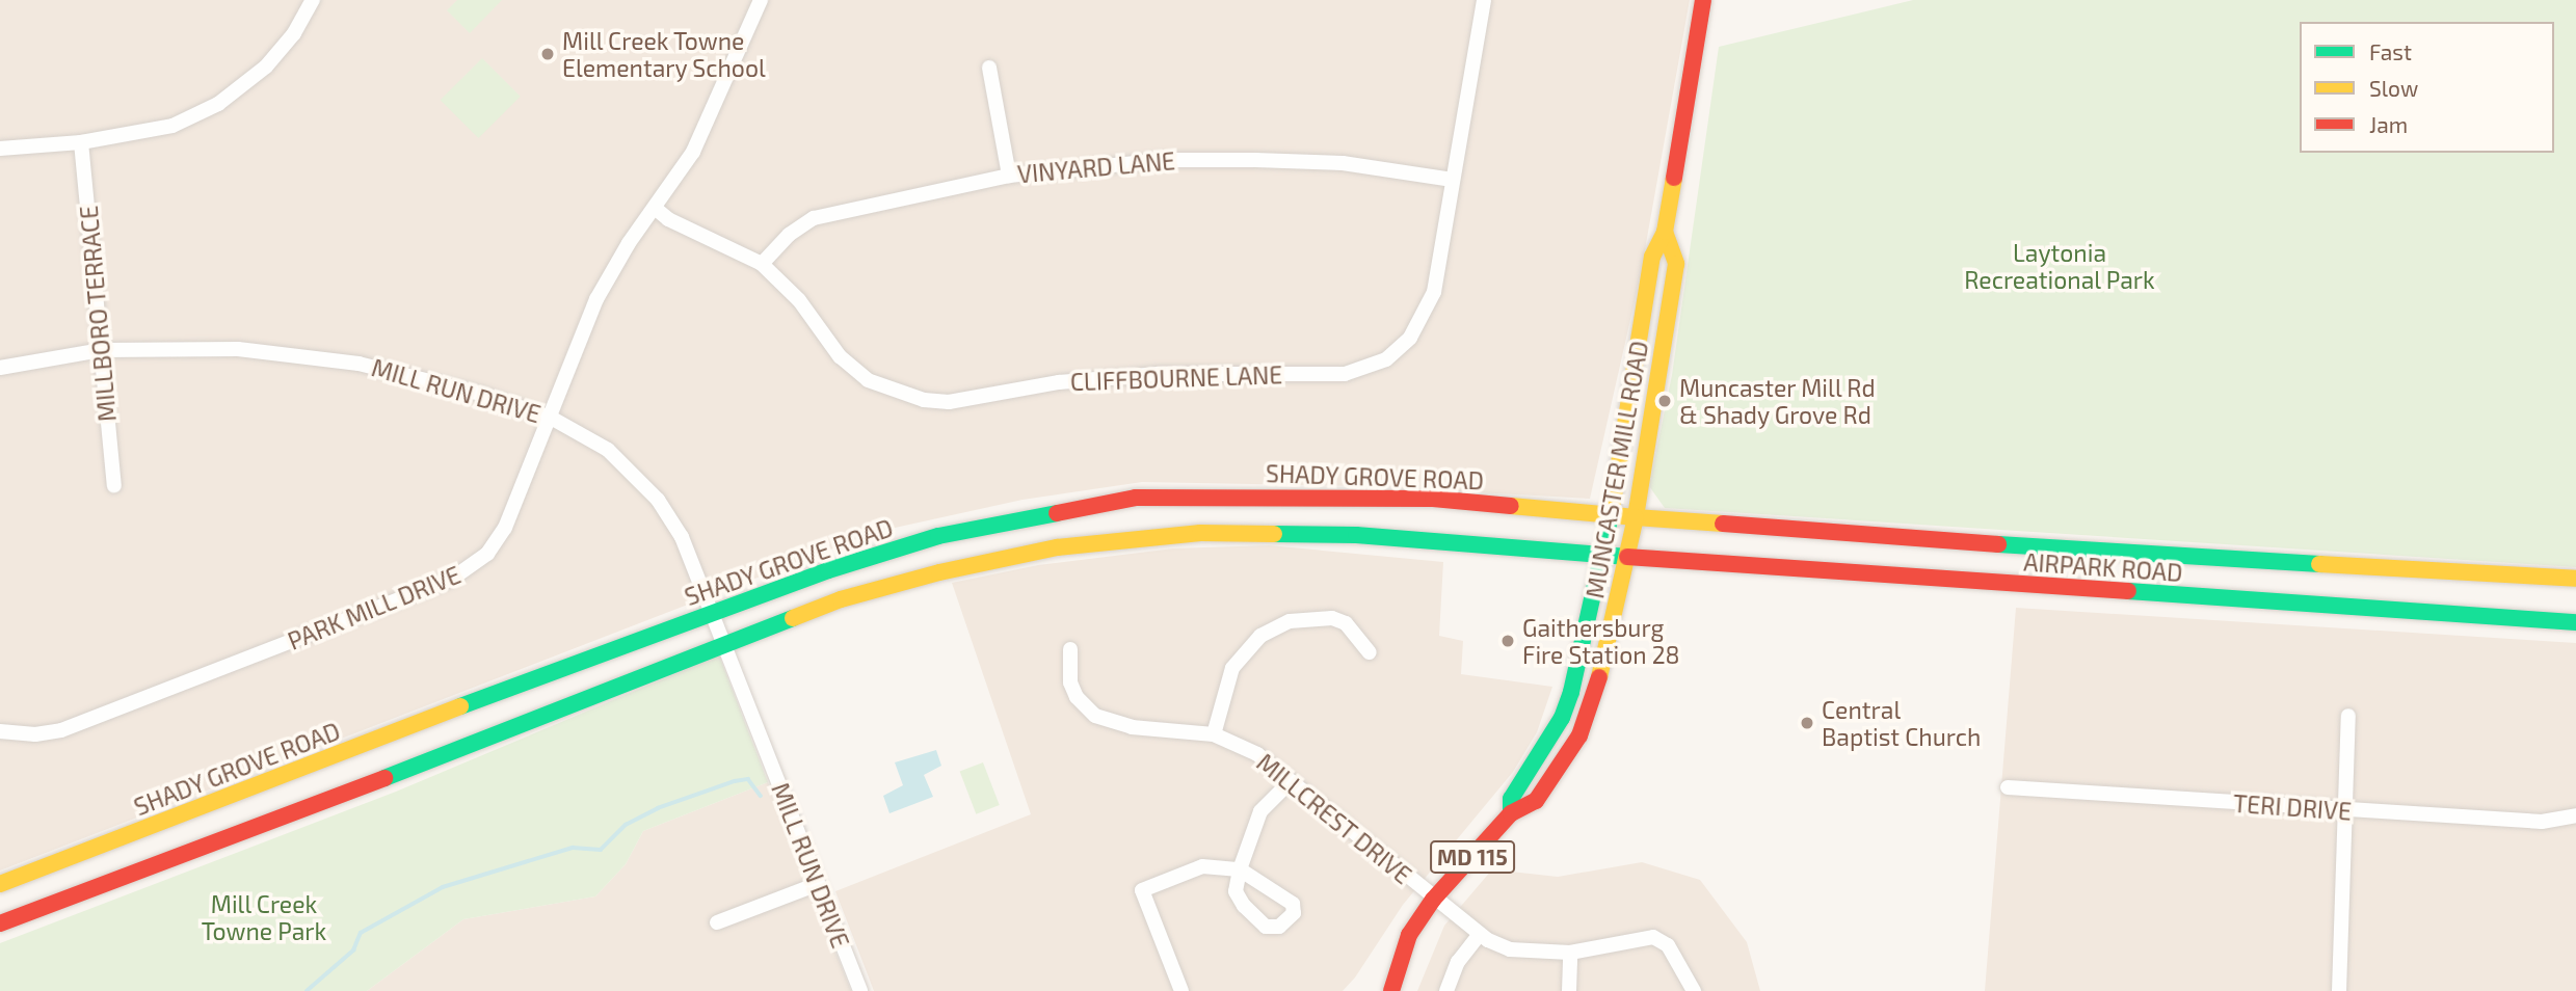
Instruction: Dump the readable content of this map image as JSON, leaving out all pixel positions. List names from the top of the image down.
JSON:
{
  "streets": {
    "main road": [
      "MUNCASTER MILL ROAD",
      "SHADY GROVE ROAD",
      "AIRPARK ROAD",
      "MD 115"
    ],
    "street": [
      "VINYARD LANE",
      "MILLBORO TERRACE",
      "CLIFFBOURNE LANE",
      "MILL RUN DRIVE",
      "PARK MILL DRIVE",
      "TERI DRIVE",
      "MILLCREST DRIVE"
    ]
  },
  "crossings": [
    ["VINYARD LANE", "CLIFFBOURNE LANE"],
    ["MILLBORO TERRACE", "MILL RUN DRIVE"],
    ["CLIFFBOURNE LANE", "PARK MILL DRIVE"],
    ["MILL RUN DRIVE", "SHADY GROVE ROAD"],
    ["MILL RUN DRIVE", "PARK MILL DRIVE"],
    ["MUNCASTER MILL ROAD", "SHADY GROVE ROAD"],
    ["MUNCASTER MILL ROAD", "AIRPARK ROAD"],
    ["MUNCASTER MILL ROAD", "MILLCREST DRIVE"],
    ["SHADY GROVE ROAD", "AIRPARK ROAD"]
  ],
  "parks": ["Laytonia Recreational Park", "Mill Creek Towne Park"],
  "places": [
    "Mill Creek Towne Elementary School",
    "Muncaster Mill Rd & Shady Grove Rd",
    "Gaithersburg Fire Station 28",
    "Central Baptist Church"
  ],
  "legend": ["Fast", "Slow", "Jam"]
}
